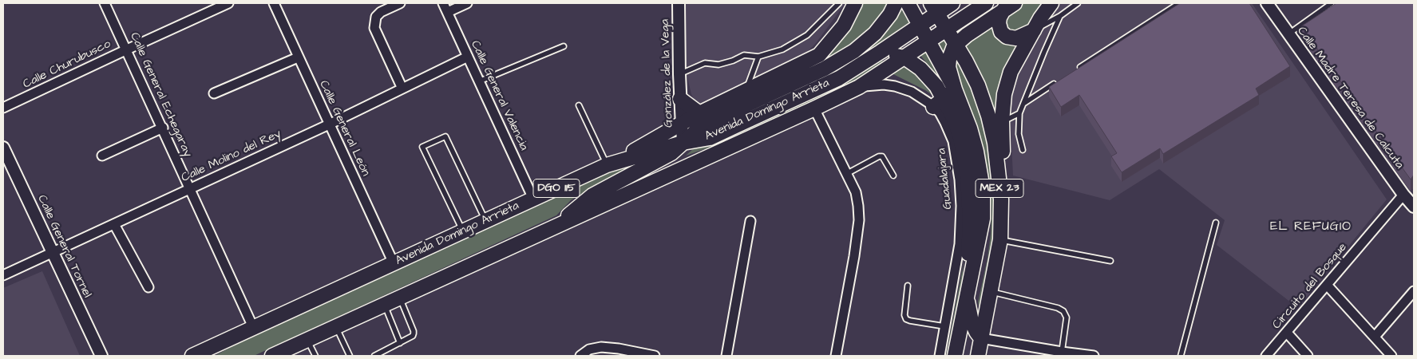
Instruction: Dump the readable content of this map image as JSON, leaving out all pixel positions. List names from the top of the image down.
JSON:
{
  "streets": {
    "main road": ["Avenida Domingo Arrieta", "DGO 115", "MEX 23"],
    "street": [
      "Calle Churubusco",
      "González de la Vega",
      "Calle General Echegaray",
      "Calle General Valencia",
      "Calle Madre Teresa de Calcuta",
      "Calle General León",
      "Calle Molino del Rey",
      "Guadalajara",
      "Calle General Tornel",
      "Circuito del Bosque"
    ]
  },
  "crossings": [
    ["Calle Churubusco", "Calle General Echegaray"],
    ["González de la Vega", "Avenida Domingo Arrieta"],
    ["Calle General Echegaray", "Avenida Domingo Arrieta"],
    ["Calle General Echegaray", "Calle Molino del Rey"],
    ["Calle General Valencia", "Avenida Domingo Arrieta"],
    ["Calle General Valencia", "Calle Molino del Rey"],
    ["Calle Madre Teresa de Calcuta", "Circuito del Bosque"],
    ["Avenida Domingo Arrieta", "Calle General León"],
    ["Avenida Domingo Arrieta", "Guadalajara"],
    ["Avenida Domingo Arrieta", "MEX 23"],
    ["Calle General León", "Calle Molino del Rey"],
    ["Calle Molino del Rey", "Calle General Tornel"],
    ["Guadalajara", "MEX 23"]
  ],
  "districts": ["EL REFUGIO"]
}
